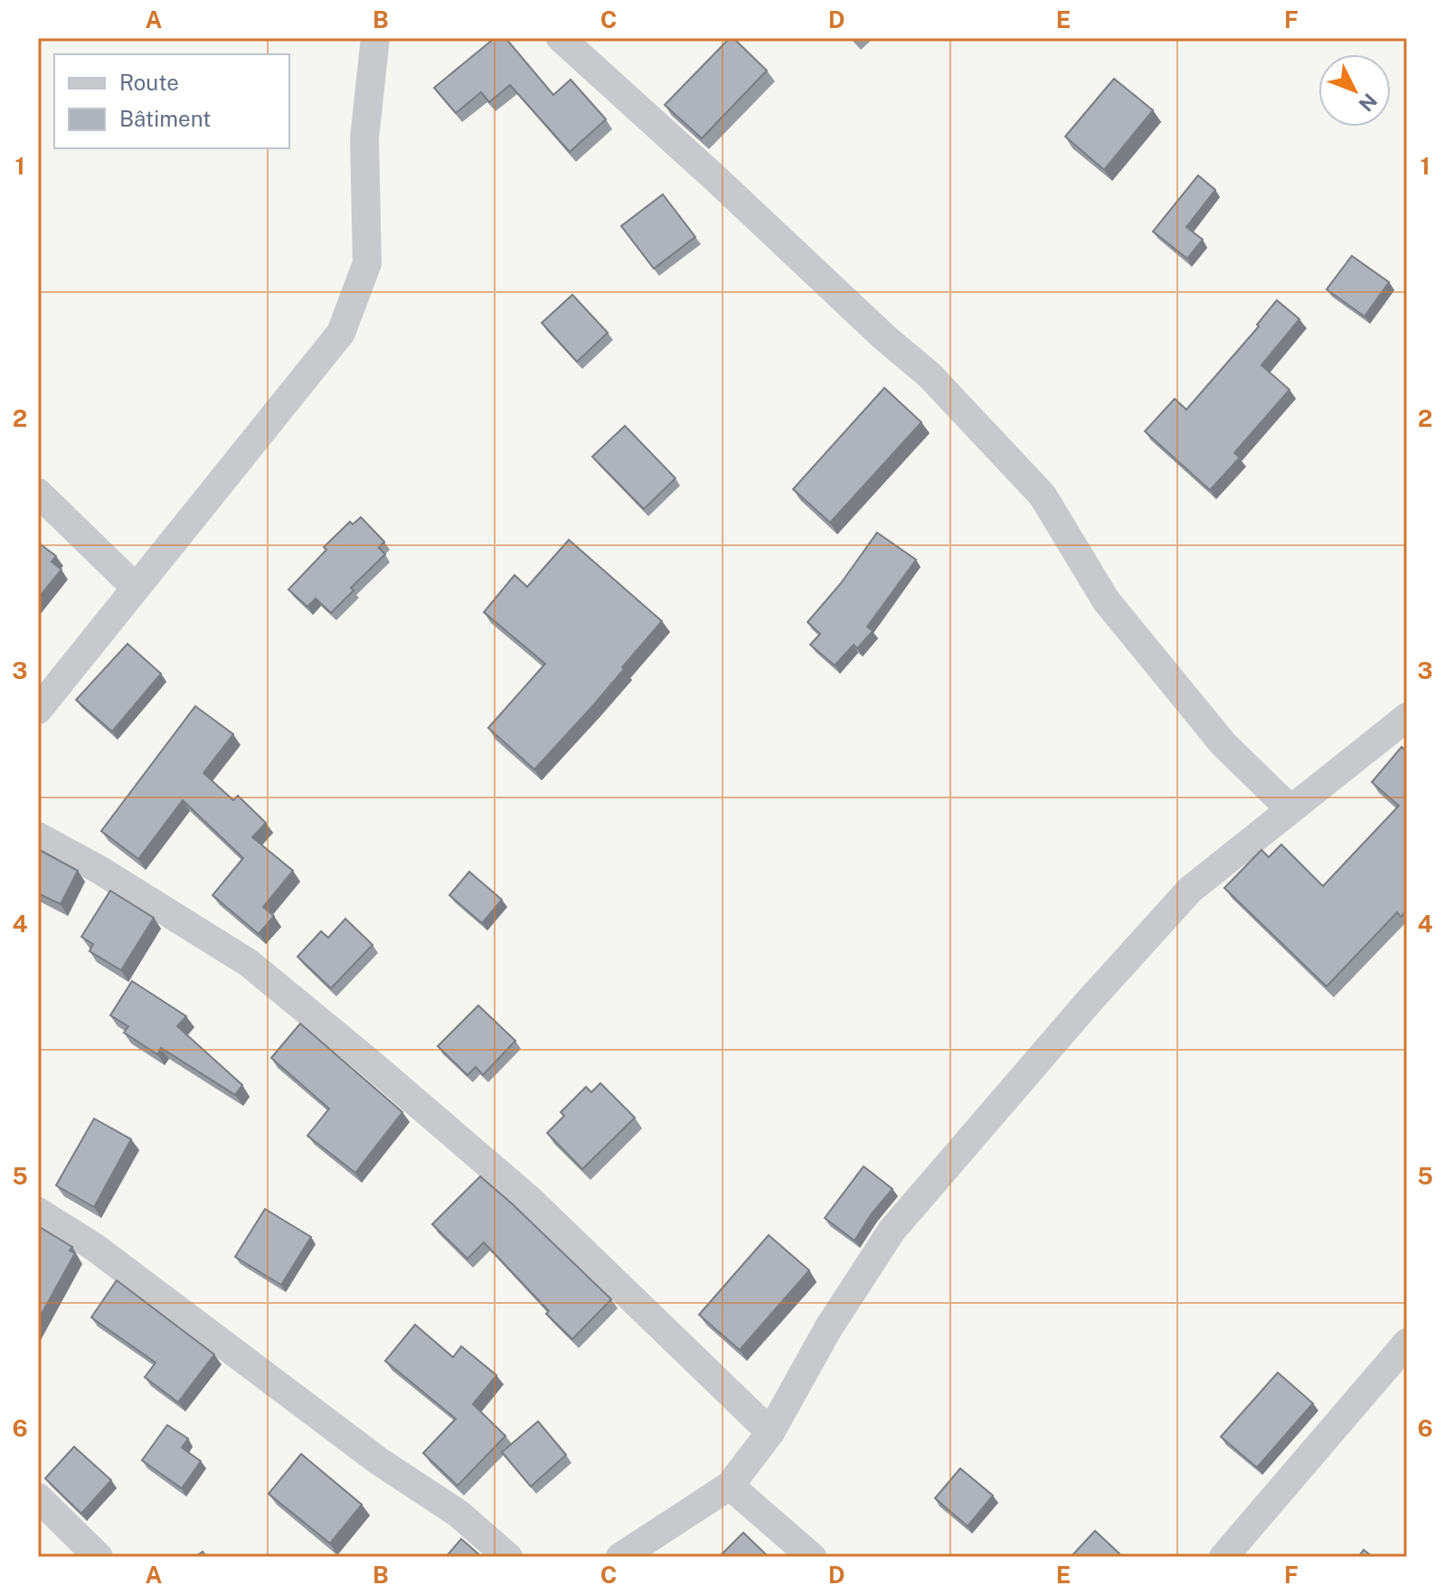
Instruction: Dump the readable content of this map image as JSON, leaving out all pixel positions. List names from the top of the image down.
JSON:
{
  "legend": ["Route", "Bâtiment"],
  "north": "bottom right",
  "grid": {
    "columns": [
      "A",
      "B",
      "C",
      "D",
      "E",
      "F"
    ],
    "rows": [
      "1",
      "2",
      "3",
      "4",
      "5",
      "6"
    ]
  }
}
